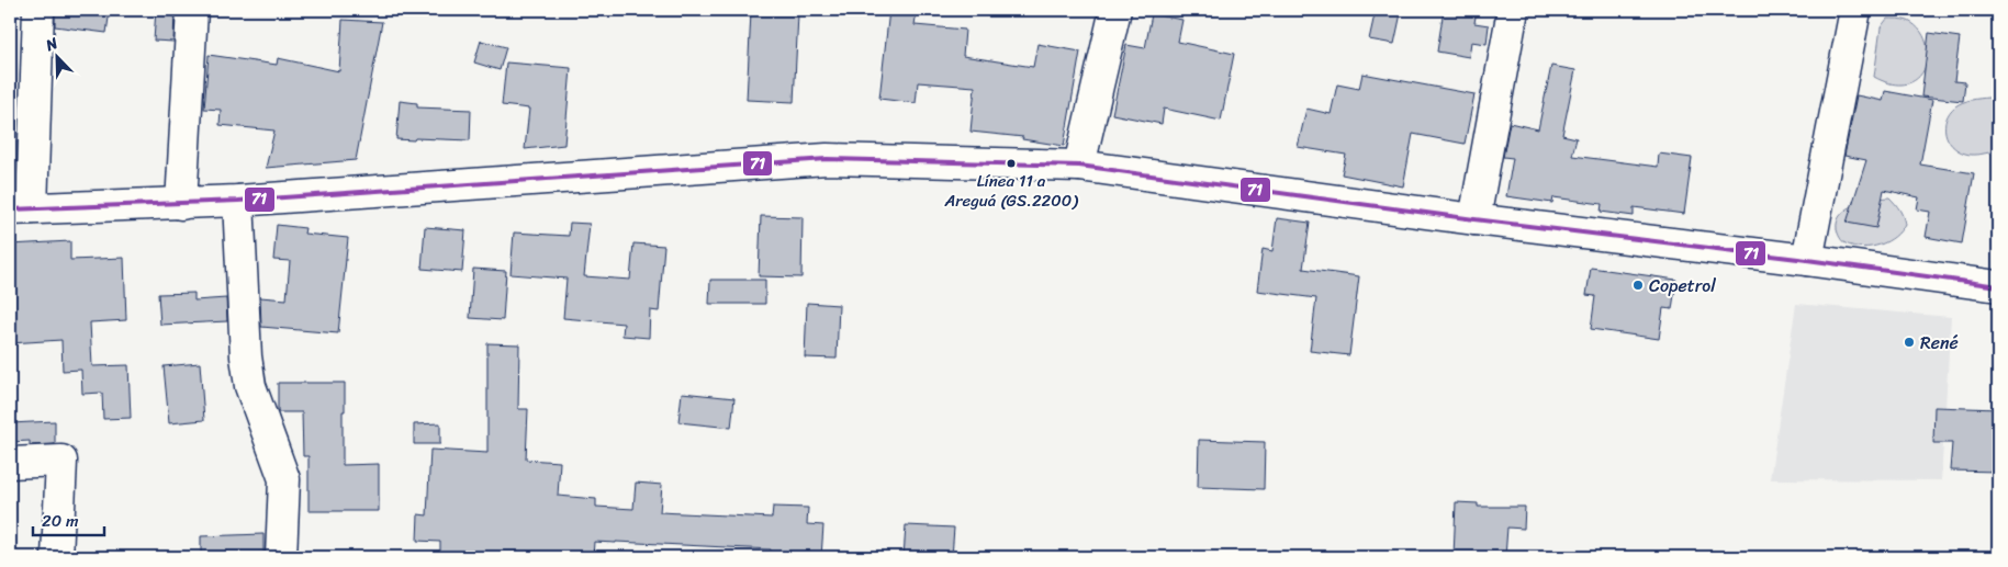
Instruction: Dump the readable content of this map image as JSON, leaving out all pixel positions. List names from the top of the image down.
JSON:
{
  "places": ["Línea 11 a Areguá (GS.2200)", "Copetrol", "René"],
  "lines": ["transit line 71"],
  "scale_bar": "20 m",
  "north": "top left"
}
